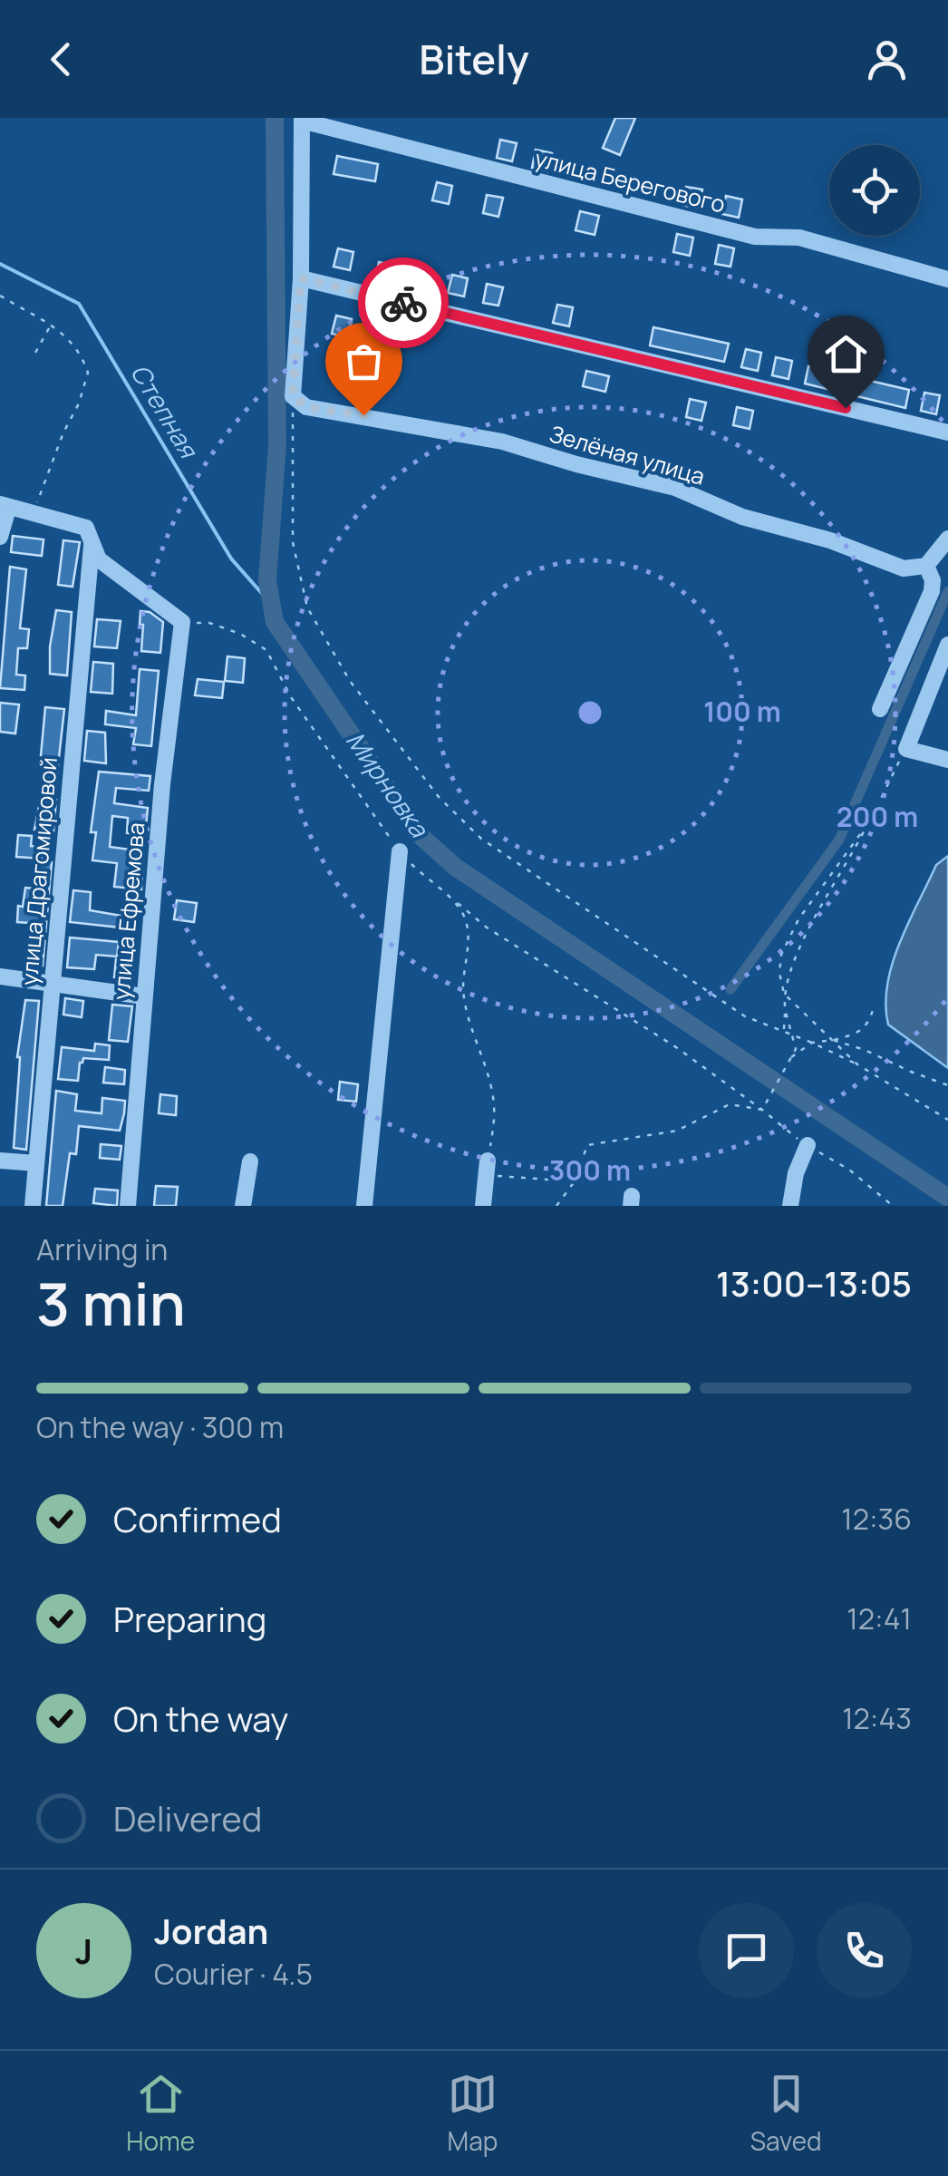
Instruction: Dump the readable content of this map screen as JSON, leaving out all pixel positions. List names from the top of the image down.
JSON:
{
  "streets": {
    "street": [
      "улица Берегового",
      "Зелёная улица",
      "улица Драгомировой",
      "улица Ефремова"
    ]
  },
  "crossings": [
    ["улица Драгомировой", "улица Ефремова"]
  ],
  "water": ["Степная", "Мирновка"],
  "page": {
    "header": "Bitely",
    "heading": ["3 min", "Arriving in", "13:00–13:05"],
    "panel": ["Jordan", "Courier · 4.5"],
    "bar": "On the way · 300 m",
    "list": [
      ["Confirmed", "12:36"],
      ["Preparing", "12:41"],
      ["On the way", "12:43"],
      "Delivered"
    ],
    "round": "J",
    "tabs": ["Home", "Map", "Saved"]
  },
  "rings": ["100 m", "200 m", "300 m"]
}
